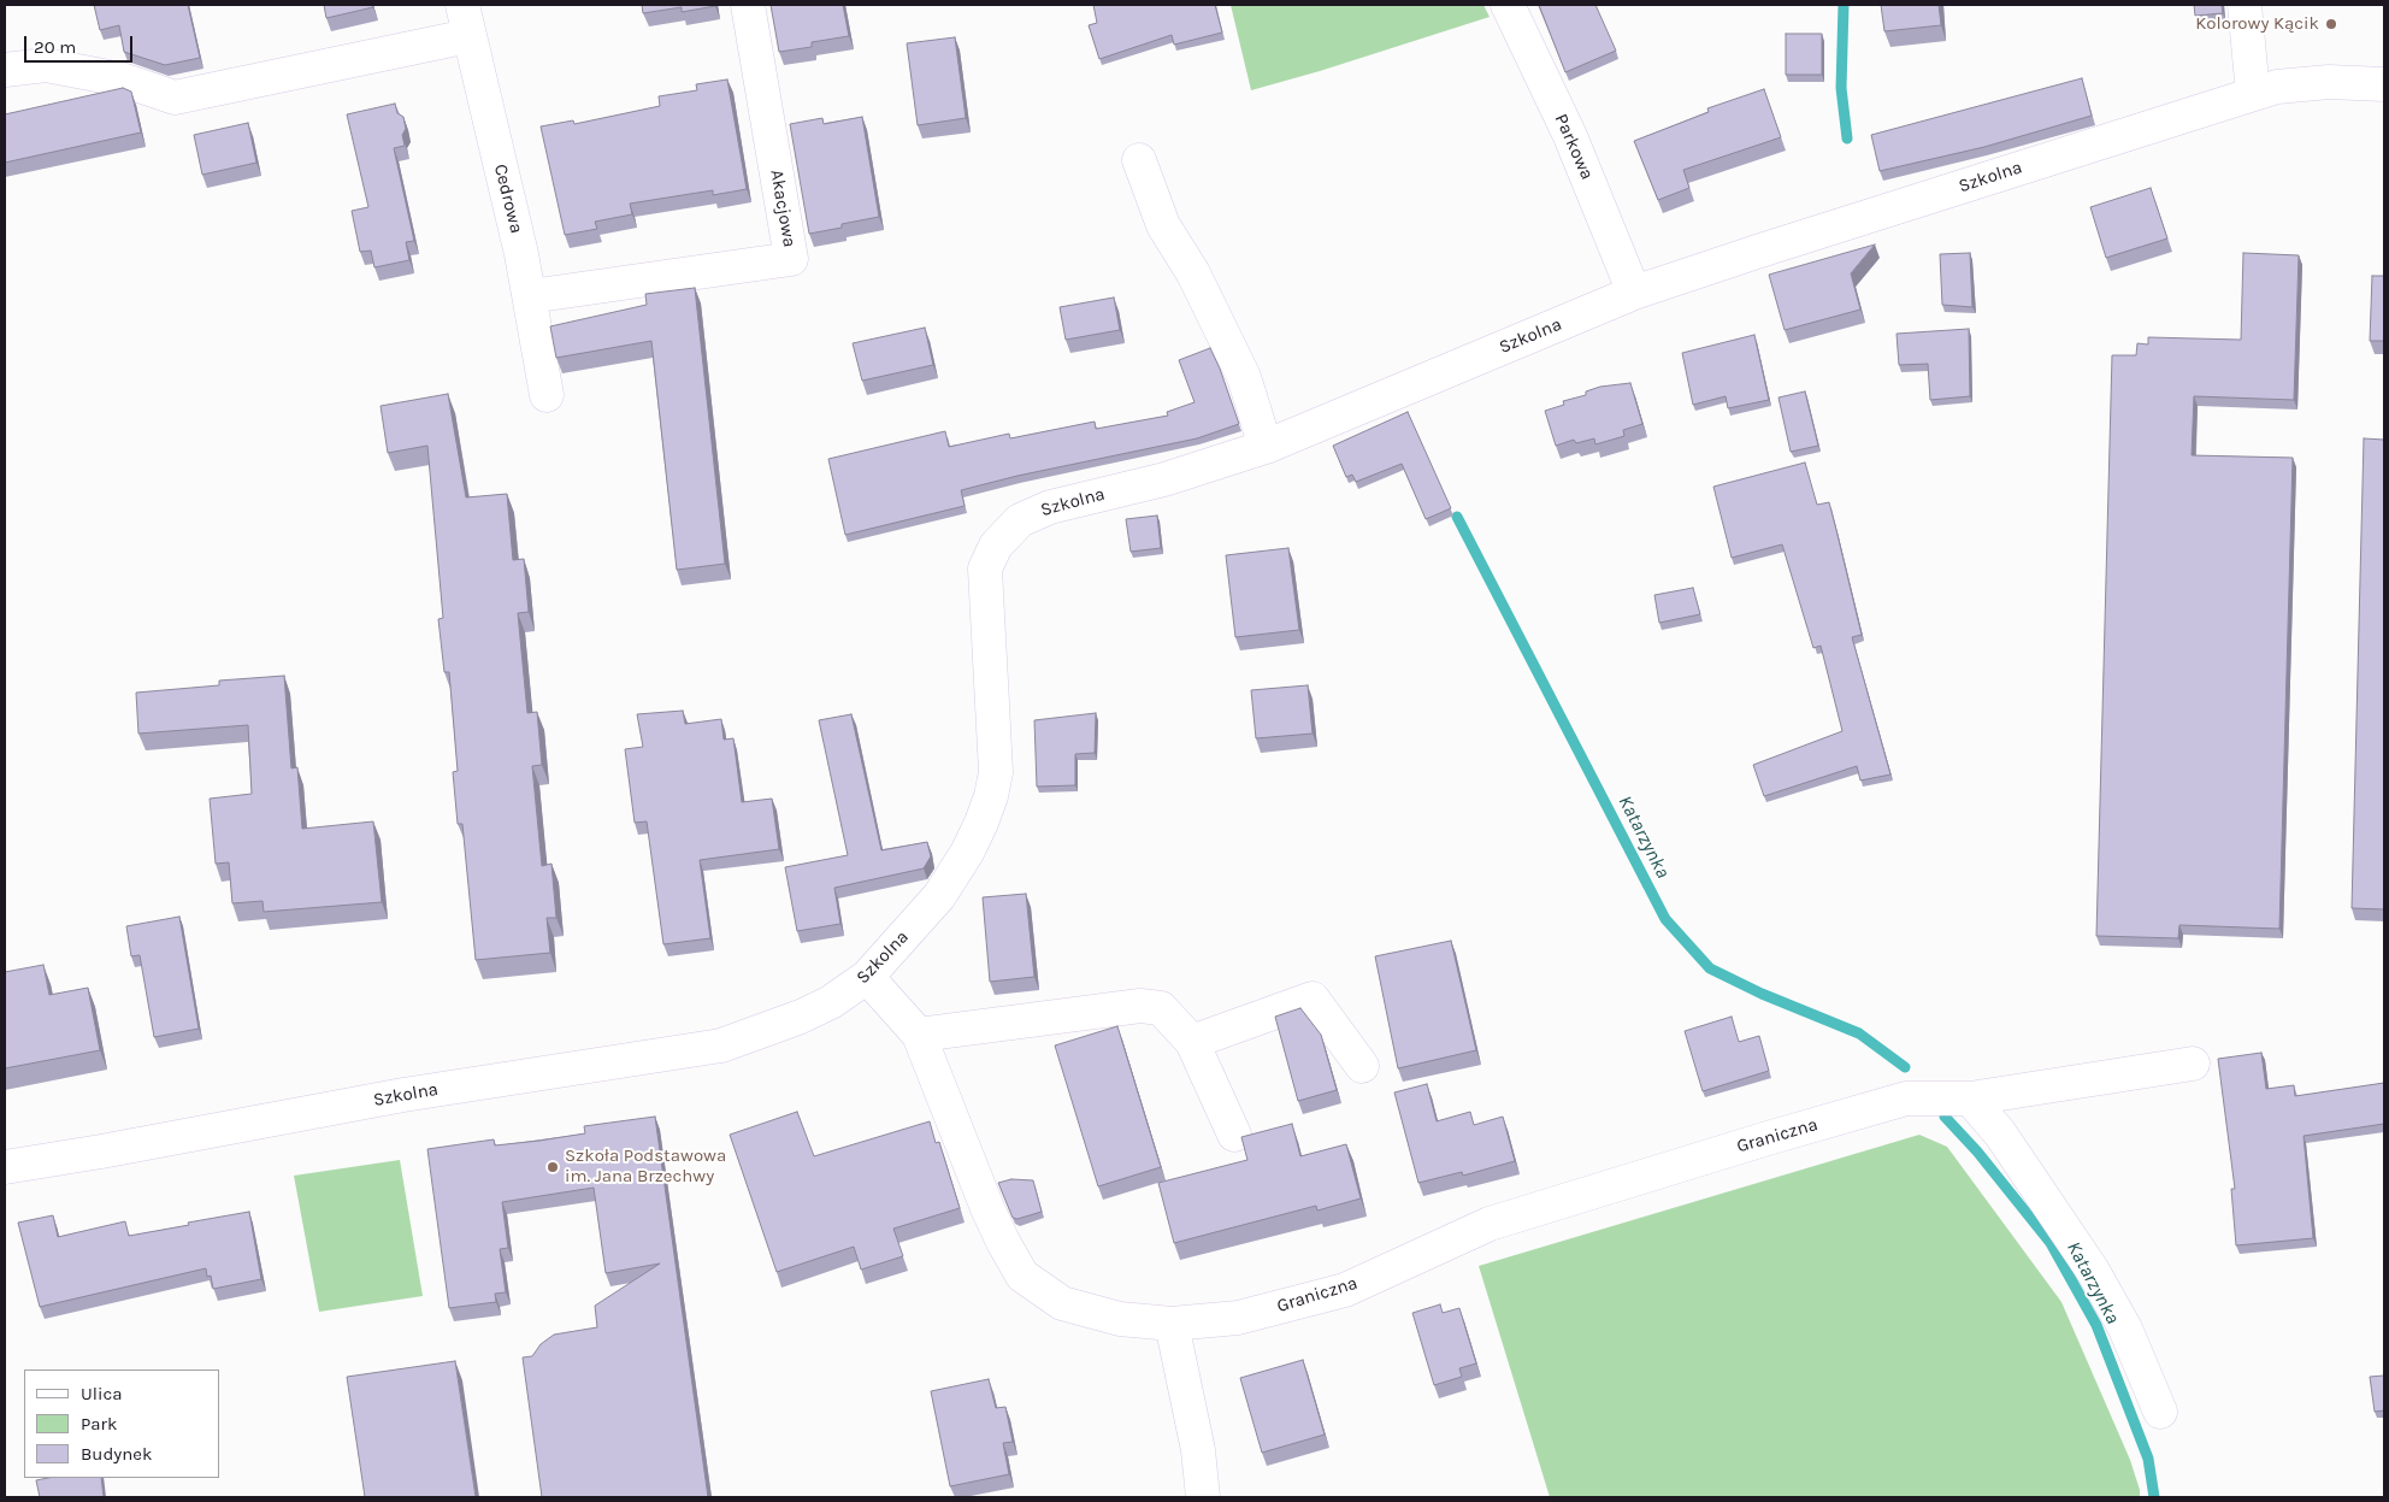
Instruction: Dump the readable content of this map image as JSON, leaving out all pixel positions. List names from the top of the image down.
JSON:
{
  "streets": {
    "street": [
      "Parkowa",
      "Szkolna",
      "Cedrowa",
      "Akacjowa",
      "Graniczna"
    ]
  },
  "crossings": [
    ["Parkowa", "Szkolna"],
    ["Szkolna", "Graniczna"],
    ["Cedrowa", "Akacjowa"]
  ],
  "water": ["Katarzynka"],
  "places": ["Kolorowy Kącik", "Szkoła Podstawowa im. Jana Brzechwy"],
  "legend": ["Ulica", "Park", "Budynek"],
  "scale_bar": "20 m"
}
